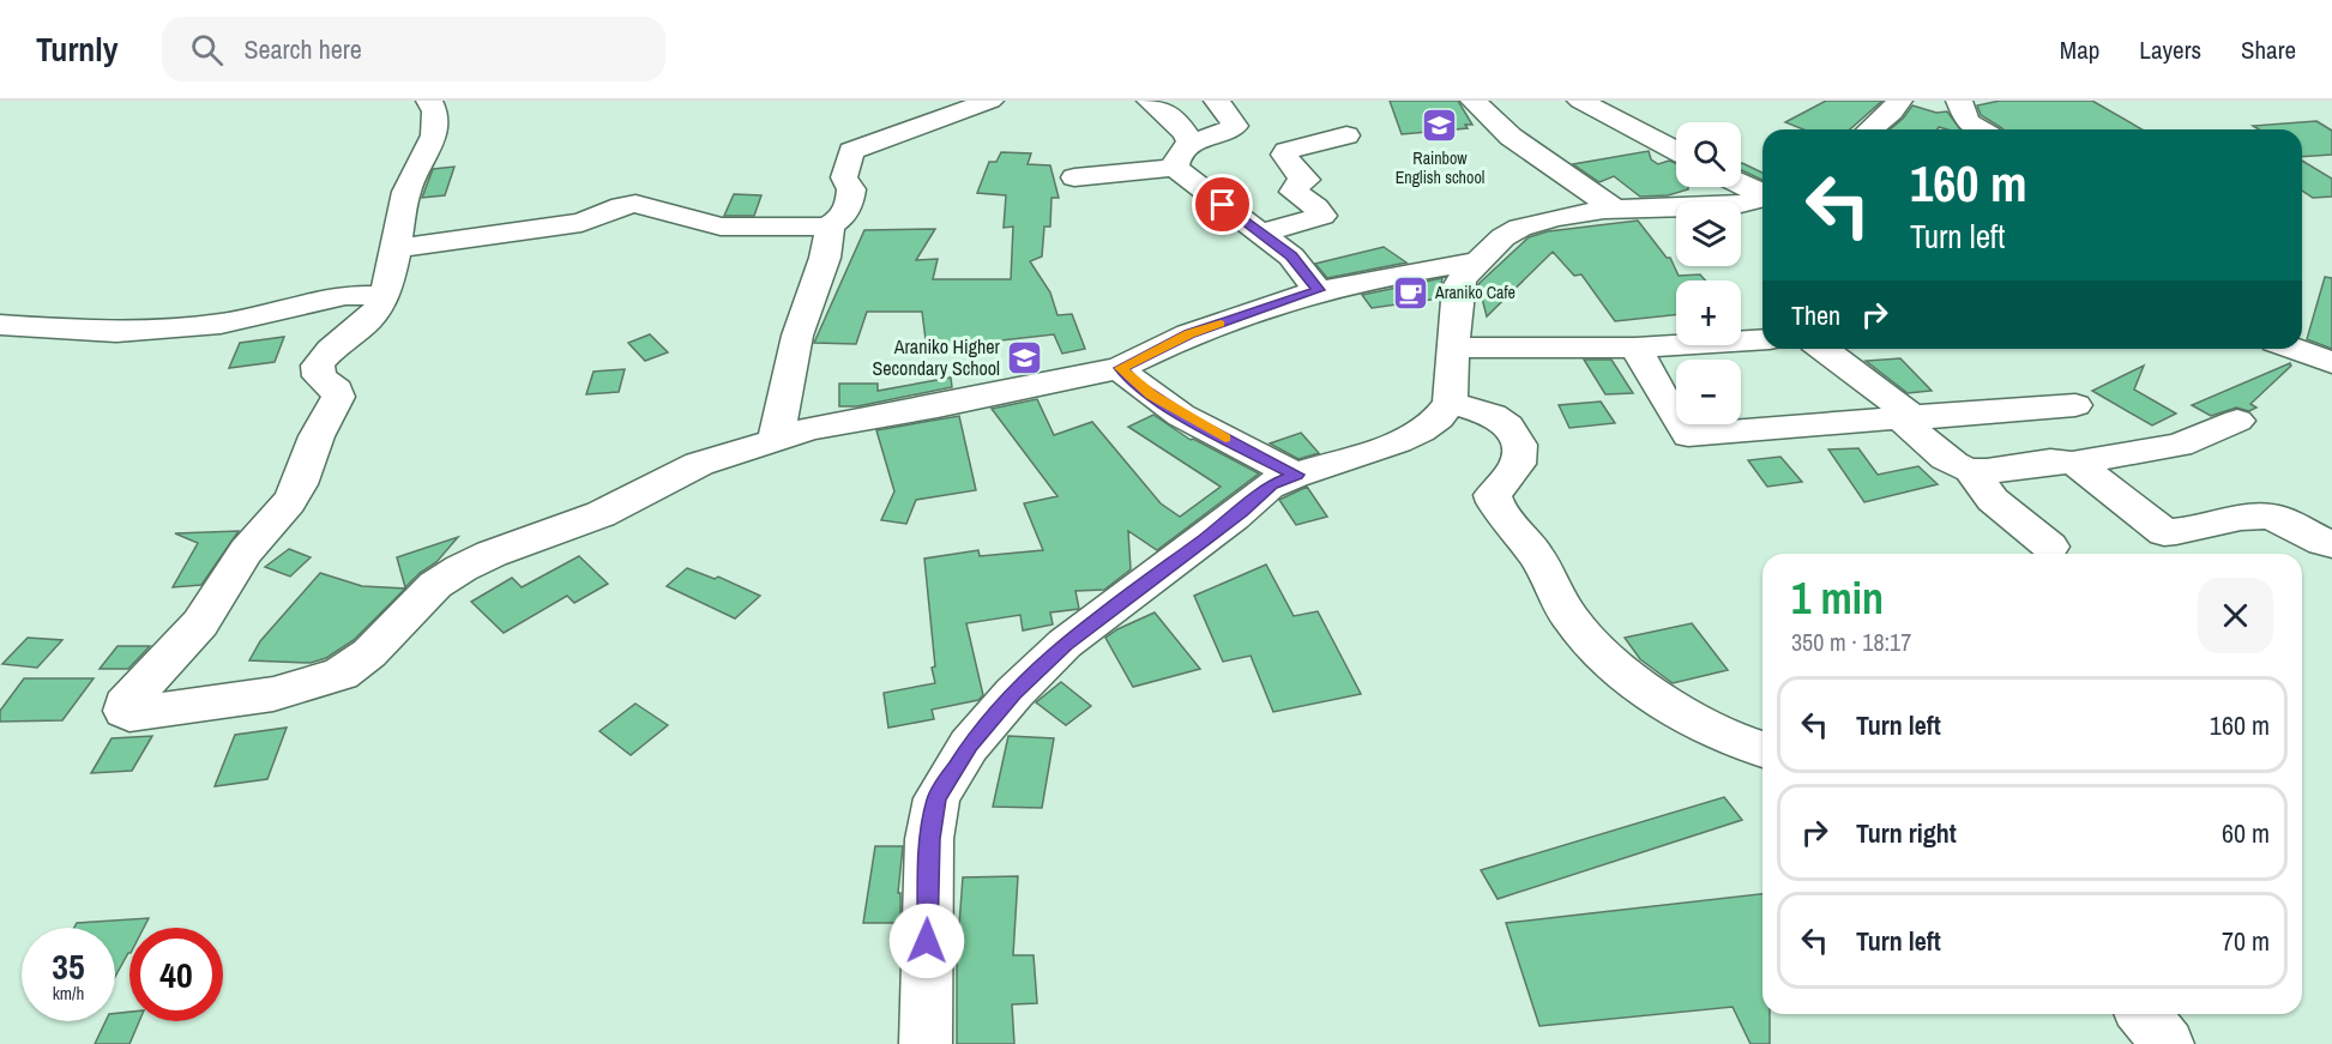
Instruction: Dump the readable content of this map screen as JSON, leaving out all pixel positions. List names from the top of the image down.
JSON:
{
  "places": {
    "school or university": ["Rainbow English school", "Araniko Higher Secondary School"],
    "cafe": ["Araniko Cafe"]
  },
  "page": {
    "header": "Turnly",
    "search": "Search here",
    "nav": ["Map", "Layers", "Share"],
    "map_buttons": ["+", "−"],
    "turn": ["160 m", "Turn left"],
    "then": "Then",
    "heading": ["1 min", "350 m · 18:17"],
    "list": [
      {
        "name": "Turn left",
        "value": "160 m"
      },
      {
        "name": "Turn right",
        "value": "60 m"
      },
      {
        "name": "Turn left",
        "value": "70 m"
      }
    ],
    "speed": "35 km/h",
    "limit": "40"
  }
}
